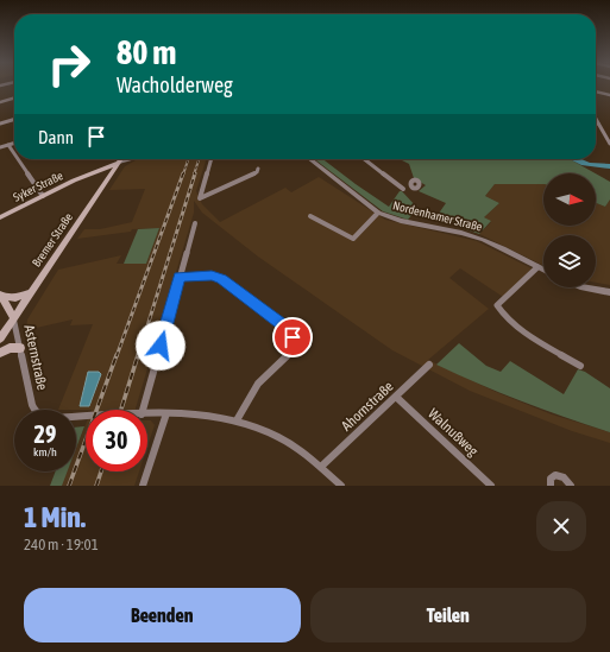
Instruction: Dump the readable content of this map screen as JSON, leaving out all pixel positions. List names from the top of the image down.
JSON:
{
  "streets": {
    "main road": ["Syker Straße", "Bremer Straße"],
    "street": [
      "Nordenhamer Straße",
      "Asternstraße",
      "Ahornstraße",
      "Walnußweg"
    ]
  },
  "crossings": [
    ["Syker Straße", "Bremer Straße"],
    ["Bremer Straße", "Asternstraße"],
    ["Asternstraße", "Ahornstraße"],
    ["Ahornstraße", "Walnußweg"]
  ],
  "north": "right",
  "page": {
    "turn": ["80 m", "Wacholderweg"],
    "then": "Dann",
    "speed": "29 km/h",
    "limit": "30",
    "heading": ["1 Min.", "240 m · 19:01"],
    "buttons": ["Beenden", "Teilen"]
  }
}
